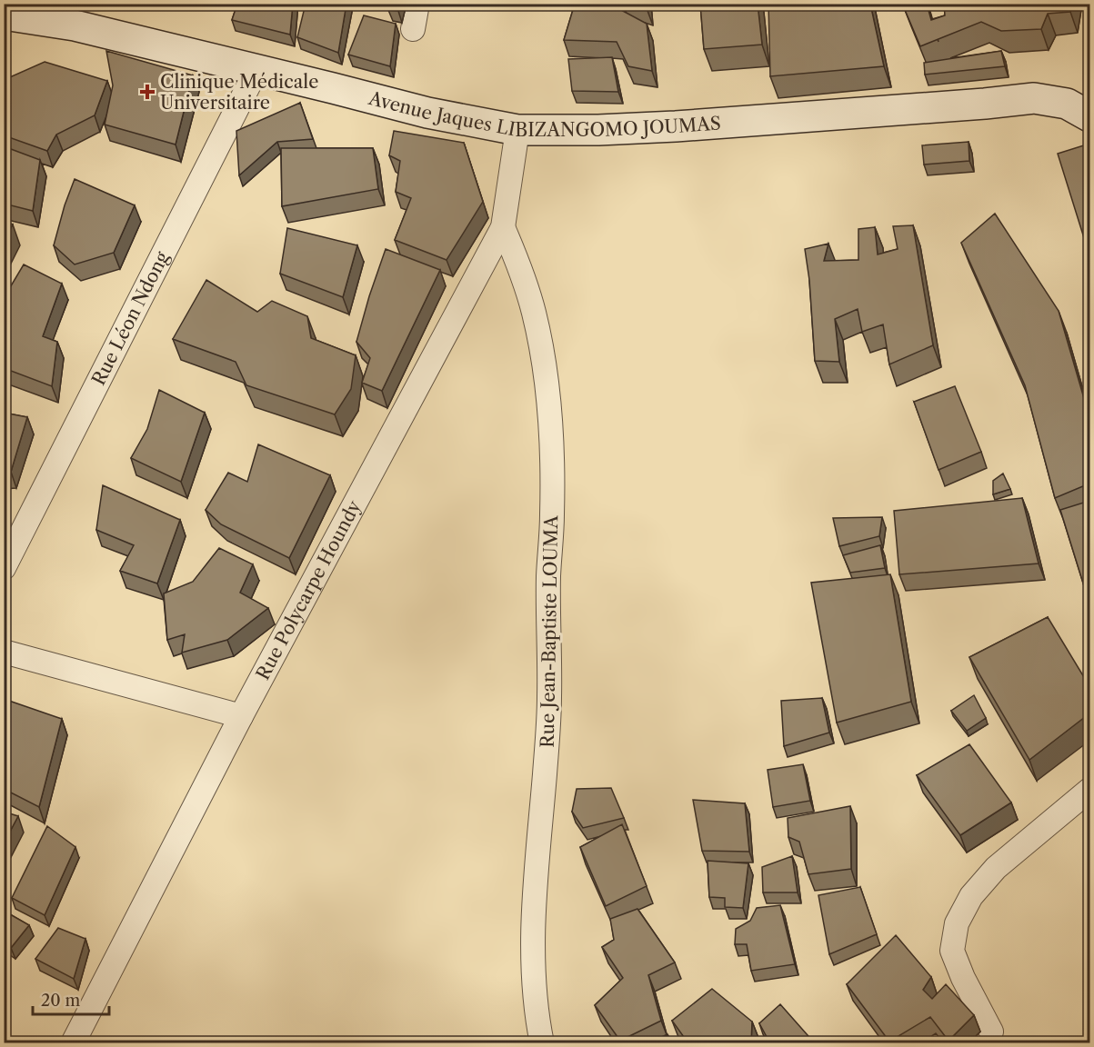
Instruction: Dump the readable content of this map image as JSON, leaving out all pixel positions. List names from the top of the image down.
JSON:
{
  "streets": {
    "main road": ["Avenue Jaques LIBIZANGOMO JOUMAS"],
    "street": ["Rue Léon Ndong", "Rue Polycarpe Houndy", "Rue Jean-Baptiste LOUMA"]
  },
  "crossings": [
    ["Avenue Jaques LIBIZANGOMO JOUMAS", "Rue Léon Ndong"],
    ["Avenue Jaques LIBIZANGOMO JOUMAS", "Rue Polycarpe Houndy"],
    ["Rue Polycarpe Houndy", "Rue Jean-Baptiste LOUMA"]
  ],
  "places": {
    "health": ["Clinique Médicale Universitaire"]
  },
  "scale_bar": "20 m"
}
